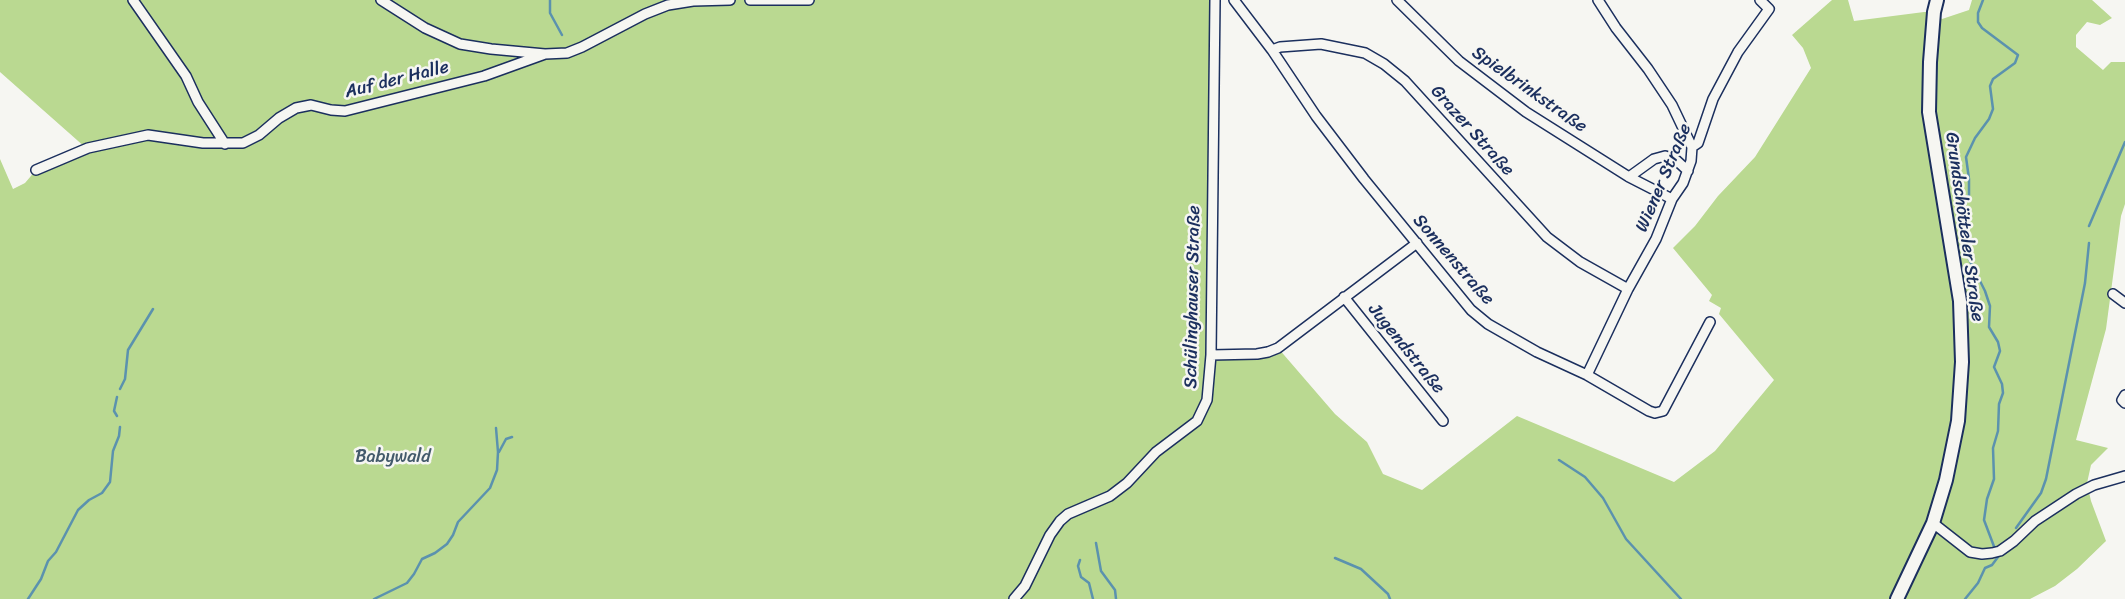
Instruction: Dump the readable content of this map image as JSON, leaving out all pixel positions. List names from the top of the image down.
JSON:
{
  "streets": {
    "main road": ["Grundschötteler Straße"],
    "street": [
      "Auf der Halle",
      "Spielbrinkstraße",
      "Grazer Straße",
      "Wiener Straße",
      "Sonnenstraße",
      "Schülinghauser Straße",
      "Jugendstraße"
    ]
  },
  "crossings": [
    ["Spielbrinkstraße", "Wiener Straße"],
    ["Grazer Straße", "Wiener Straße"],
    ["Grazer Straße", "Sonnenstraße"],
    ["Wiener Straße", "Sonnenstraße"],
    ["Sonnenstraße", "Jugendstraße"],
    ["Schülinghauser Straße", "Jugendstraße"]
  ],
  "parks": ["Babywald"]
}
